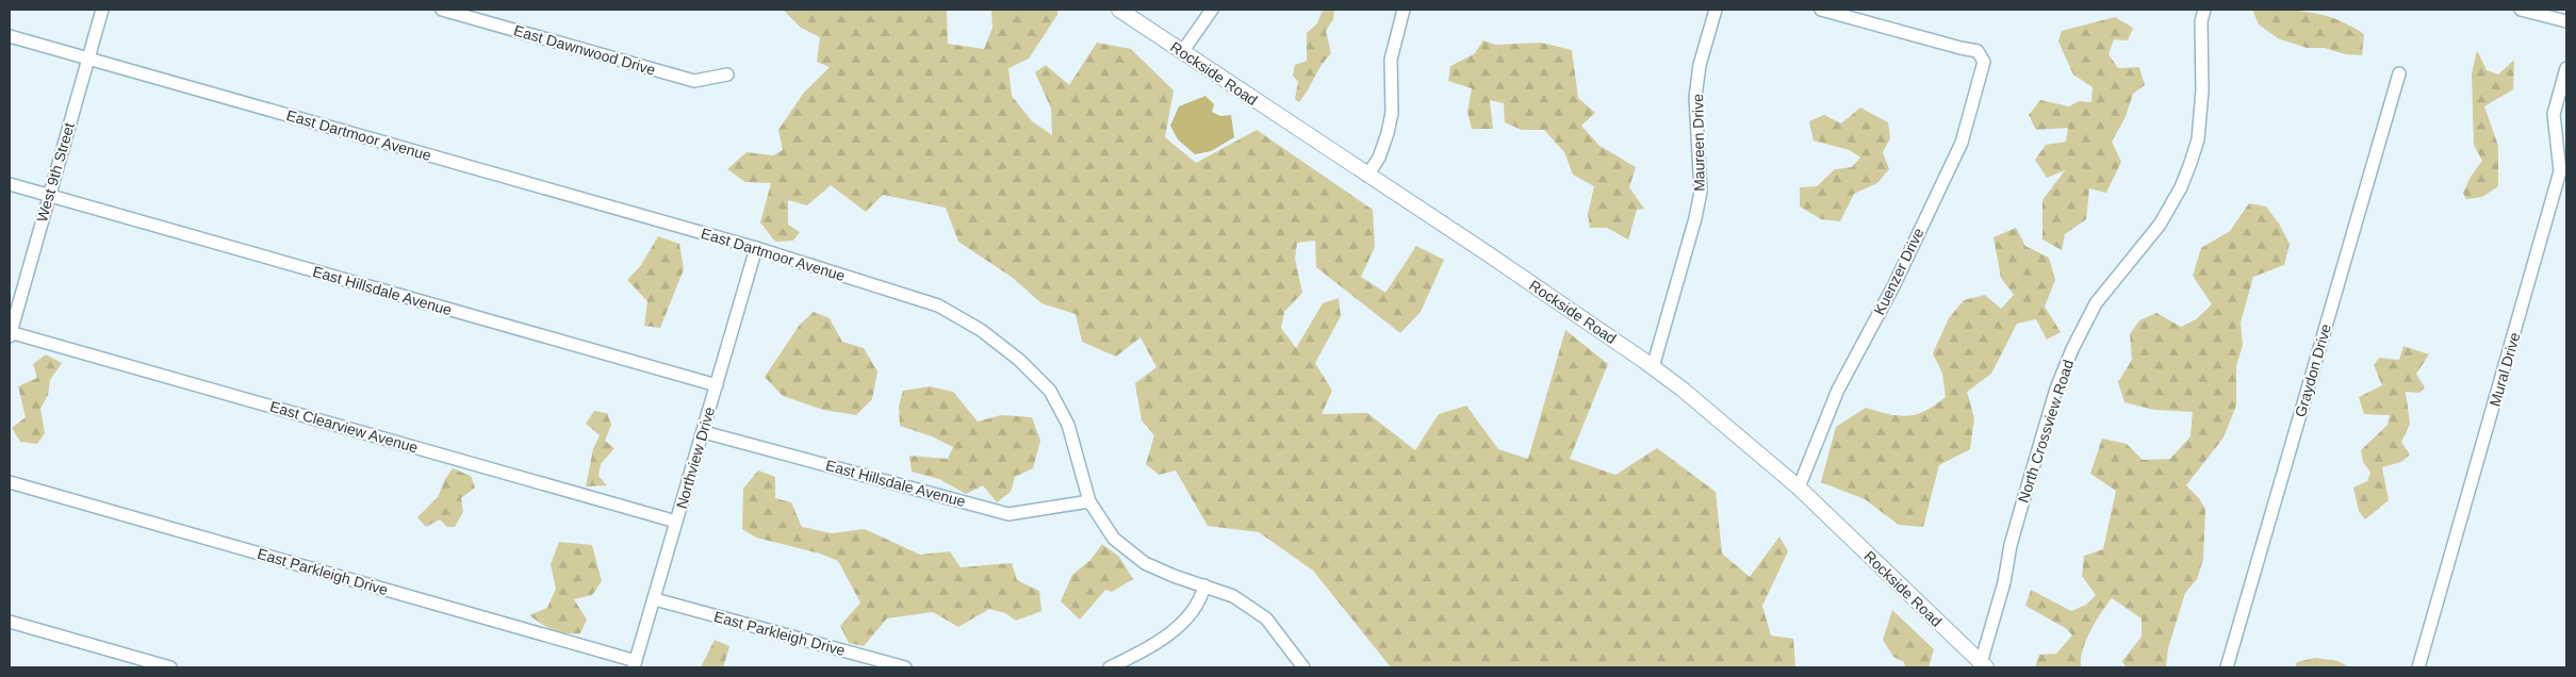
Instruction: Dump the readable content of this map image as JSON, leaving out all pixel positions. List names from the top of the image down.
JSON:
{
  "streets": {
    "main road": ["Rockside Road"],
    "street": [
      "East Dawnwood Drive",
      "East Dartmoor Avenue",
      "Maureen Drive",
      "West 9th Street",
      "Kuenzer Drive",
      "East Hillsdale Avenue",
      "Mural Drive",
      "Graydon Drive",
      "East Clearview Avenue",
      "North Crossview Road",
      "Northview Drive",
      "East Parkleigh Drive"
    ]
  },
  "crossings": [
    ["Rockside Road", "Maureen Drive"],
    ["Rockside Road", "Kuenzer Drive"],
    ["Rockside Road", "North Crossview Road"],
    ["East Dartmoor Avenue", "West 9th Street"],
    ["East Dartmoor Avenue", "East Hillsdale Avenue"],
    ["East Dartmoor Avenue", "Northview Drive"],
    ["West 9th Street", "East Hillsdale Avenue"],
    ["West 9th Street", "East Clearview Avenue"],
    ["East Hillsdale Avenue", "Northview Drive"],
    ["East Clearview Avenue", "Northview Drive"],
    ["Northview Drive", "East Parkleigh Drive"]
  ]
}
